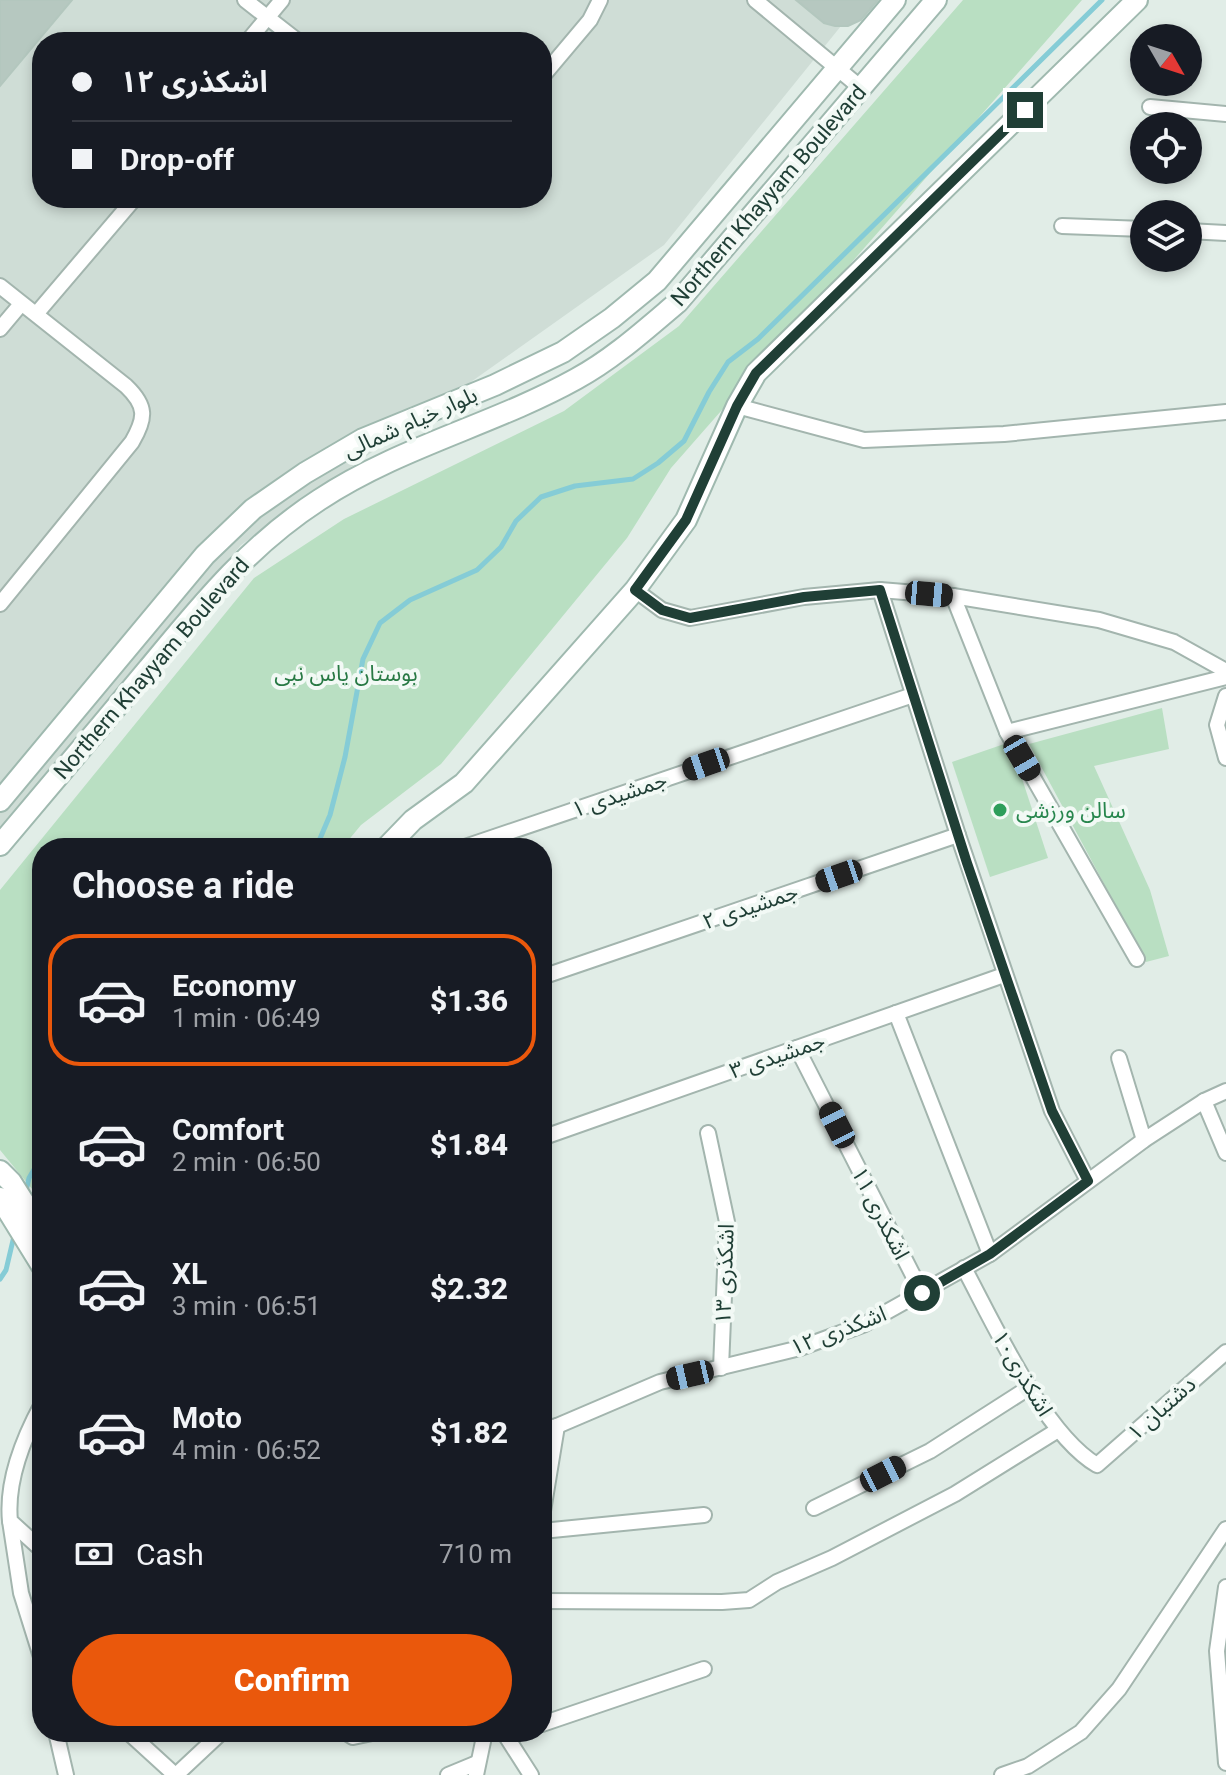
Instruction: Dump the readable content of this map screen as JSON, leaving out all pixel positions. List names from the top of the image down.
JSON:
{
  "streets": {
    "street": [
      "Northern Khayyam Boulevard",
      "بلوار خیام شمالی",
      "جمشیدی ۱",
      "جمشیدی ۲",
      "جمشیدی ۳",
      "اشکذری ۱۱",
      "اشکذری ۱۳",
      "اشکذری ۱۲",
      "اشکذری۱۰",
      "دشتبان ۱"
    ]
  },
  "crossings": [
    ["Northern Khayyam Boulevard", "بلوار خیام شمالی"],
    ["جمشیدی ۳", "اشکذری ۱۱"],
    ["اشکذری ۱۱", "اشکذری ۱۲"],
    ["اشکذری ۱۳", "اشکذری ۱۲"],
    ["اشکذری ۱۲", "اشکذری۱۰"],
    ["اشکذری۱۰", "دشتبان ۱"]
  ],
  "parks": ["بوستان یاس نبی"],
  "places": ["سالن ورزشی"],
  "north": "bottom right",
  "page": {
    "banner": ["اشکذری ۱۲", "Drop-off"],
    "heading": "Choose a ride",
    "list": [
      {
        "name": "Economy",
        "note": "1 min · 06:49",
        "value": "$1.36"
      },
      {
        "name": "Comfort",
        "note": "2 min · 06:50",
        "value": "$1.84"
      },
      {
        "name": "XL",
        "note": "3 min · 06:51",
        "value": "$2.32"
      },
      {
        "name": "Moto",
        "note": "4 min · 06:52",
        "value": "$1.82"
      }
    ],
    "pay": ["Cash", "710 m"],
    "buttons": "Confirm"
  }
}
